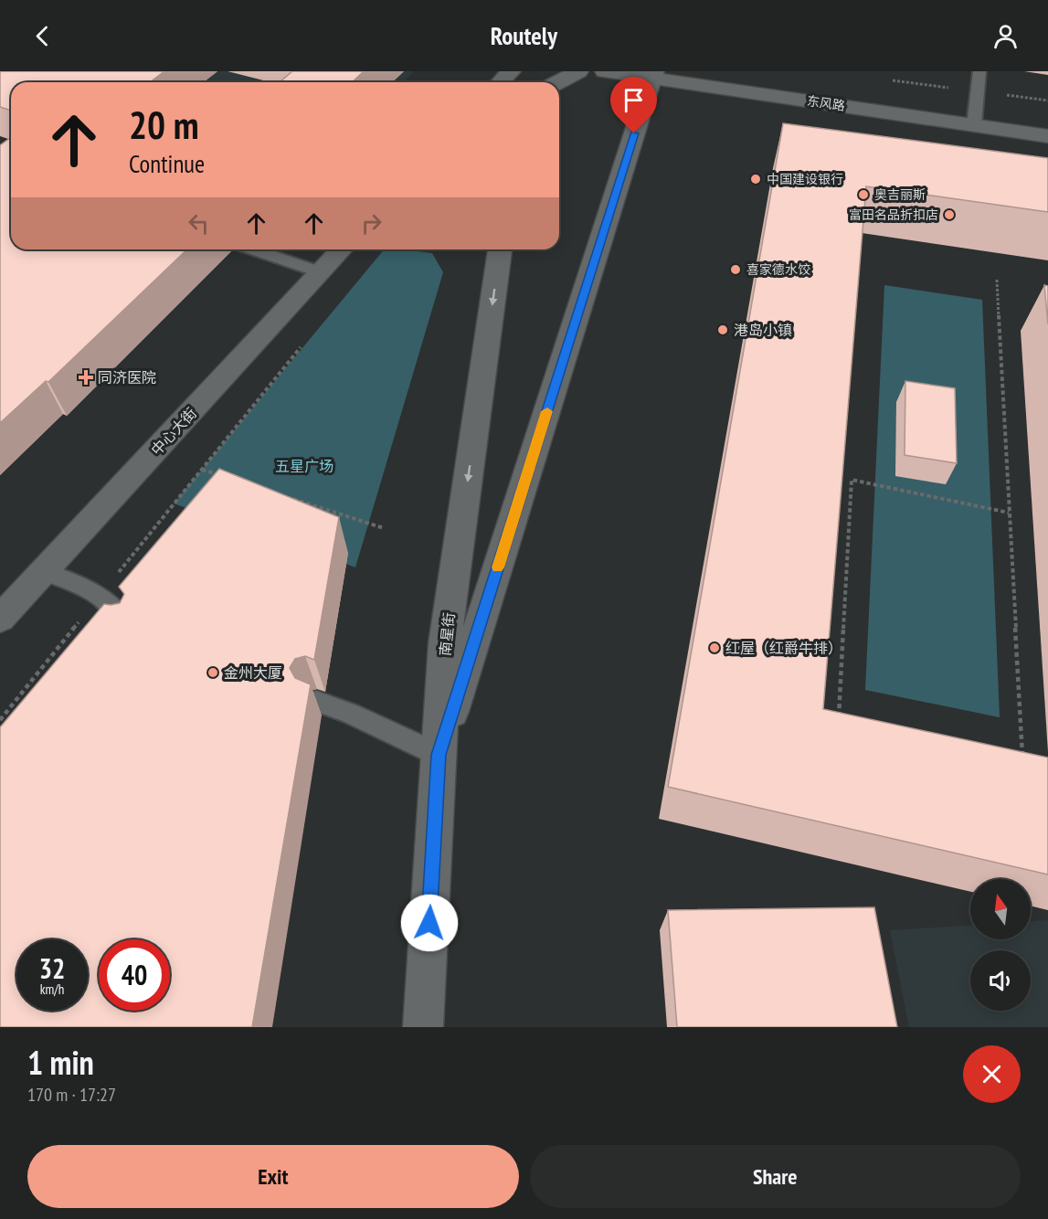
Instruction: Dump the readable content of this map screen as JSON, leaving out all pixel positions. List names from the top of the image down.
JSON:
{
  "streets": {
    "street": ["东风路", "中心大街", "南星街"]
  },
  "parks": ["五星广场"],
  "places": {
    "other": [
      "中国建设银行",
      "奥吉丽斯",
      "富田名品折扣店",
      "喜家德水饺",
      "港岛小镇",
      "红屋（红爵牛排）",
      "金州大厦"
    ],
    "health": ["同济医院"]
  },
  "north": "top",
  "page": {
    "header": "Routely",
    "turn": ["20 m", "Continue"],
    "speed": "32 km/h",
    "limit": "40",
    "heading": ["1 min", "170 m · 17:27"],
    "buttons": ["Exit", "Share"]
  }
}
